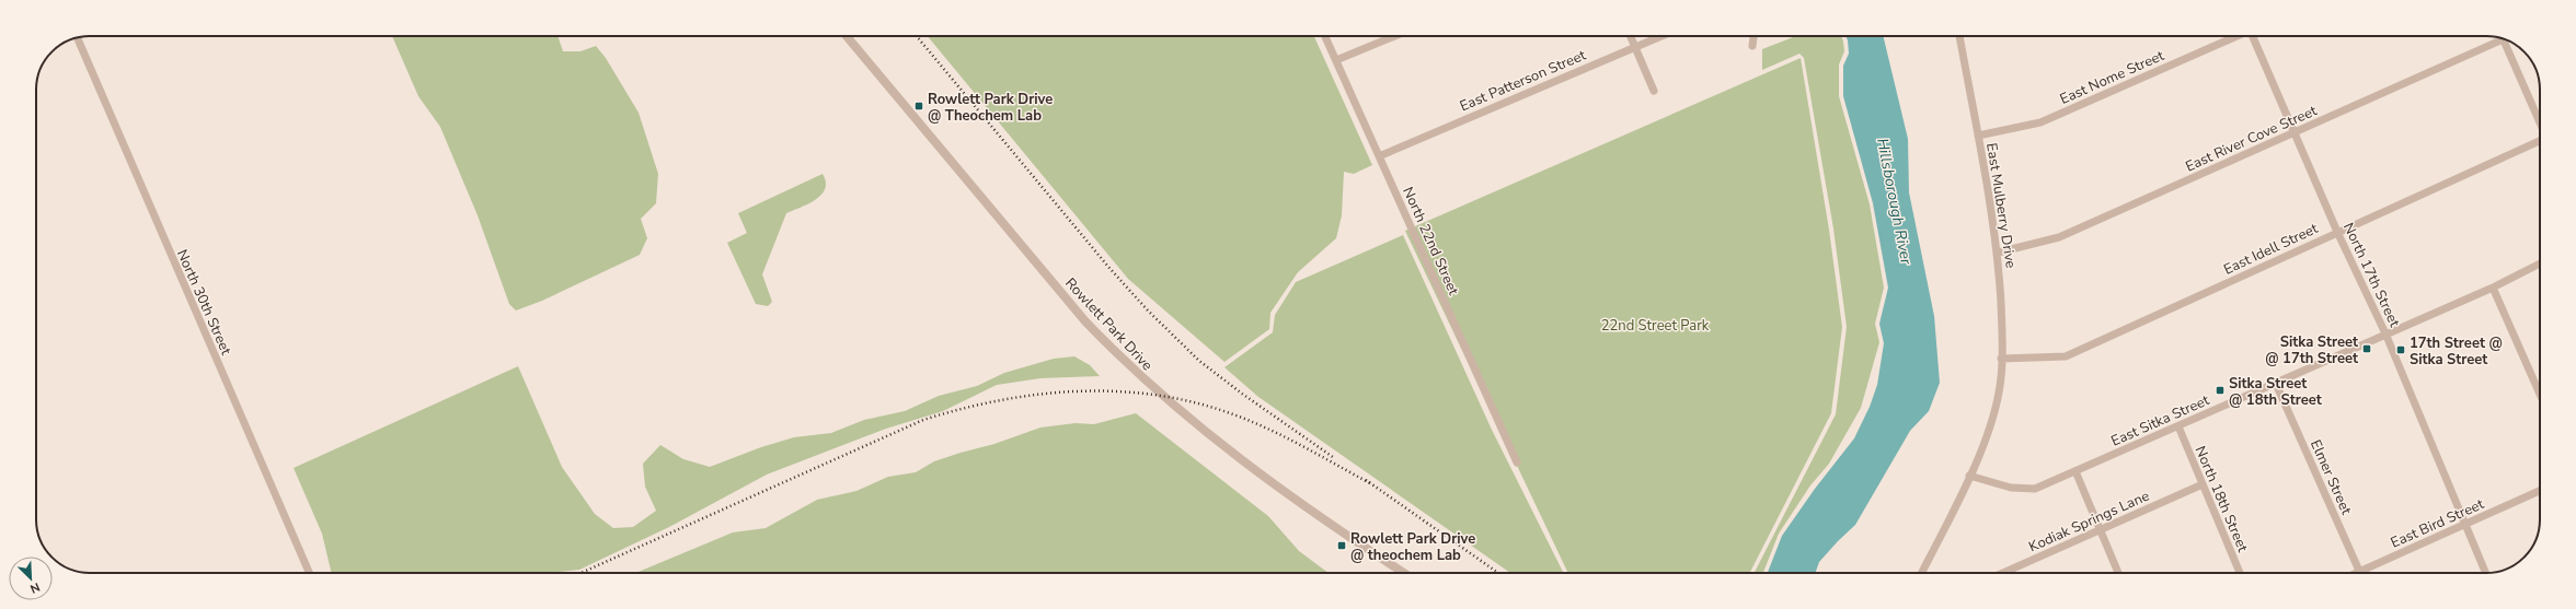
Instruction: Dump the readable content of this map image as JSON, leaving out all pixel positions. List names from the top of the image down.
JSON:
{
  "streets": {
    "street": [
      "East Nome Street",
      "East Patterson Street",
      "East River Cove Street",
      "East Mulberry Drive",
      "North 22nd Street",
      "East Idell Street",
      "North 17th Street",
      "North 30th Street",
      "Rowlett Park Drive",
      "East Sitka Street",
      "Elmer Street",
      "North 18th Street",
      "Kodiak Springs Lane",
      "East Bird Street"
    ]
  },
  "crossings": [
    ["East Nome Street", "East Mulberry Drive"],
    ["East Patterson Street", "North 22nd Street"],
    ["East River Cove Street", "East Mulberry Drive"],
    ["East River Cove Street", "North 17th Street"],
    ["East Mulberry Drive", "East Idell Street"],
    ["East Mulberry Drive", "East Sitka Street"],
    ["East Idell Street", "North 17th Street"],
    ["North 17th Street", "East Sitka Street"],
    ["North 17th Street", "East Bird Street"],
    ["East Sitka Street", "Elmer Street"],
    ["East Sitka Street", "North 18th Street"],
    ["Elmer Street", "East Bird Street"],
    ["North 18th Street", "Kodiak Springs Lane"]
  ],
  "water": ["Hillsborough River"],
  "parks": ["22nd Street Park"],
  "places": {
    "transit": [
      "Rowlett Park Drive @ Theochem Lab",
      "Sitka Street @ 17th Street",
      "17th Street @ Sitka Street",
      "Sitka Street @ 18th Street",
      "Rowlett Park Drive @ theochem Lab"
    ]
  },
  "north": "bottom right"
}
